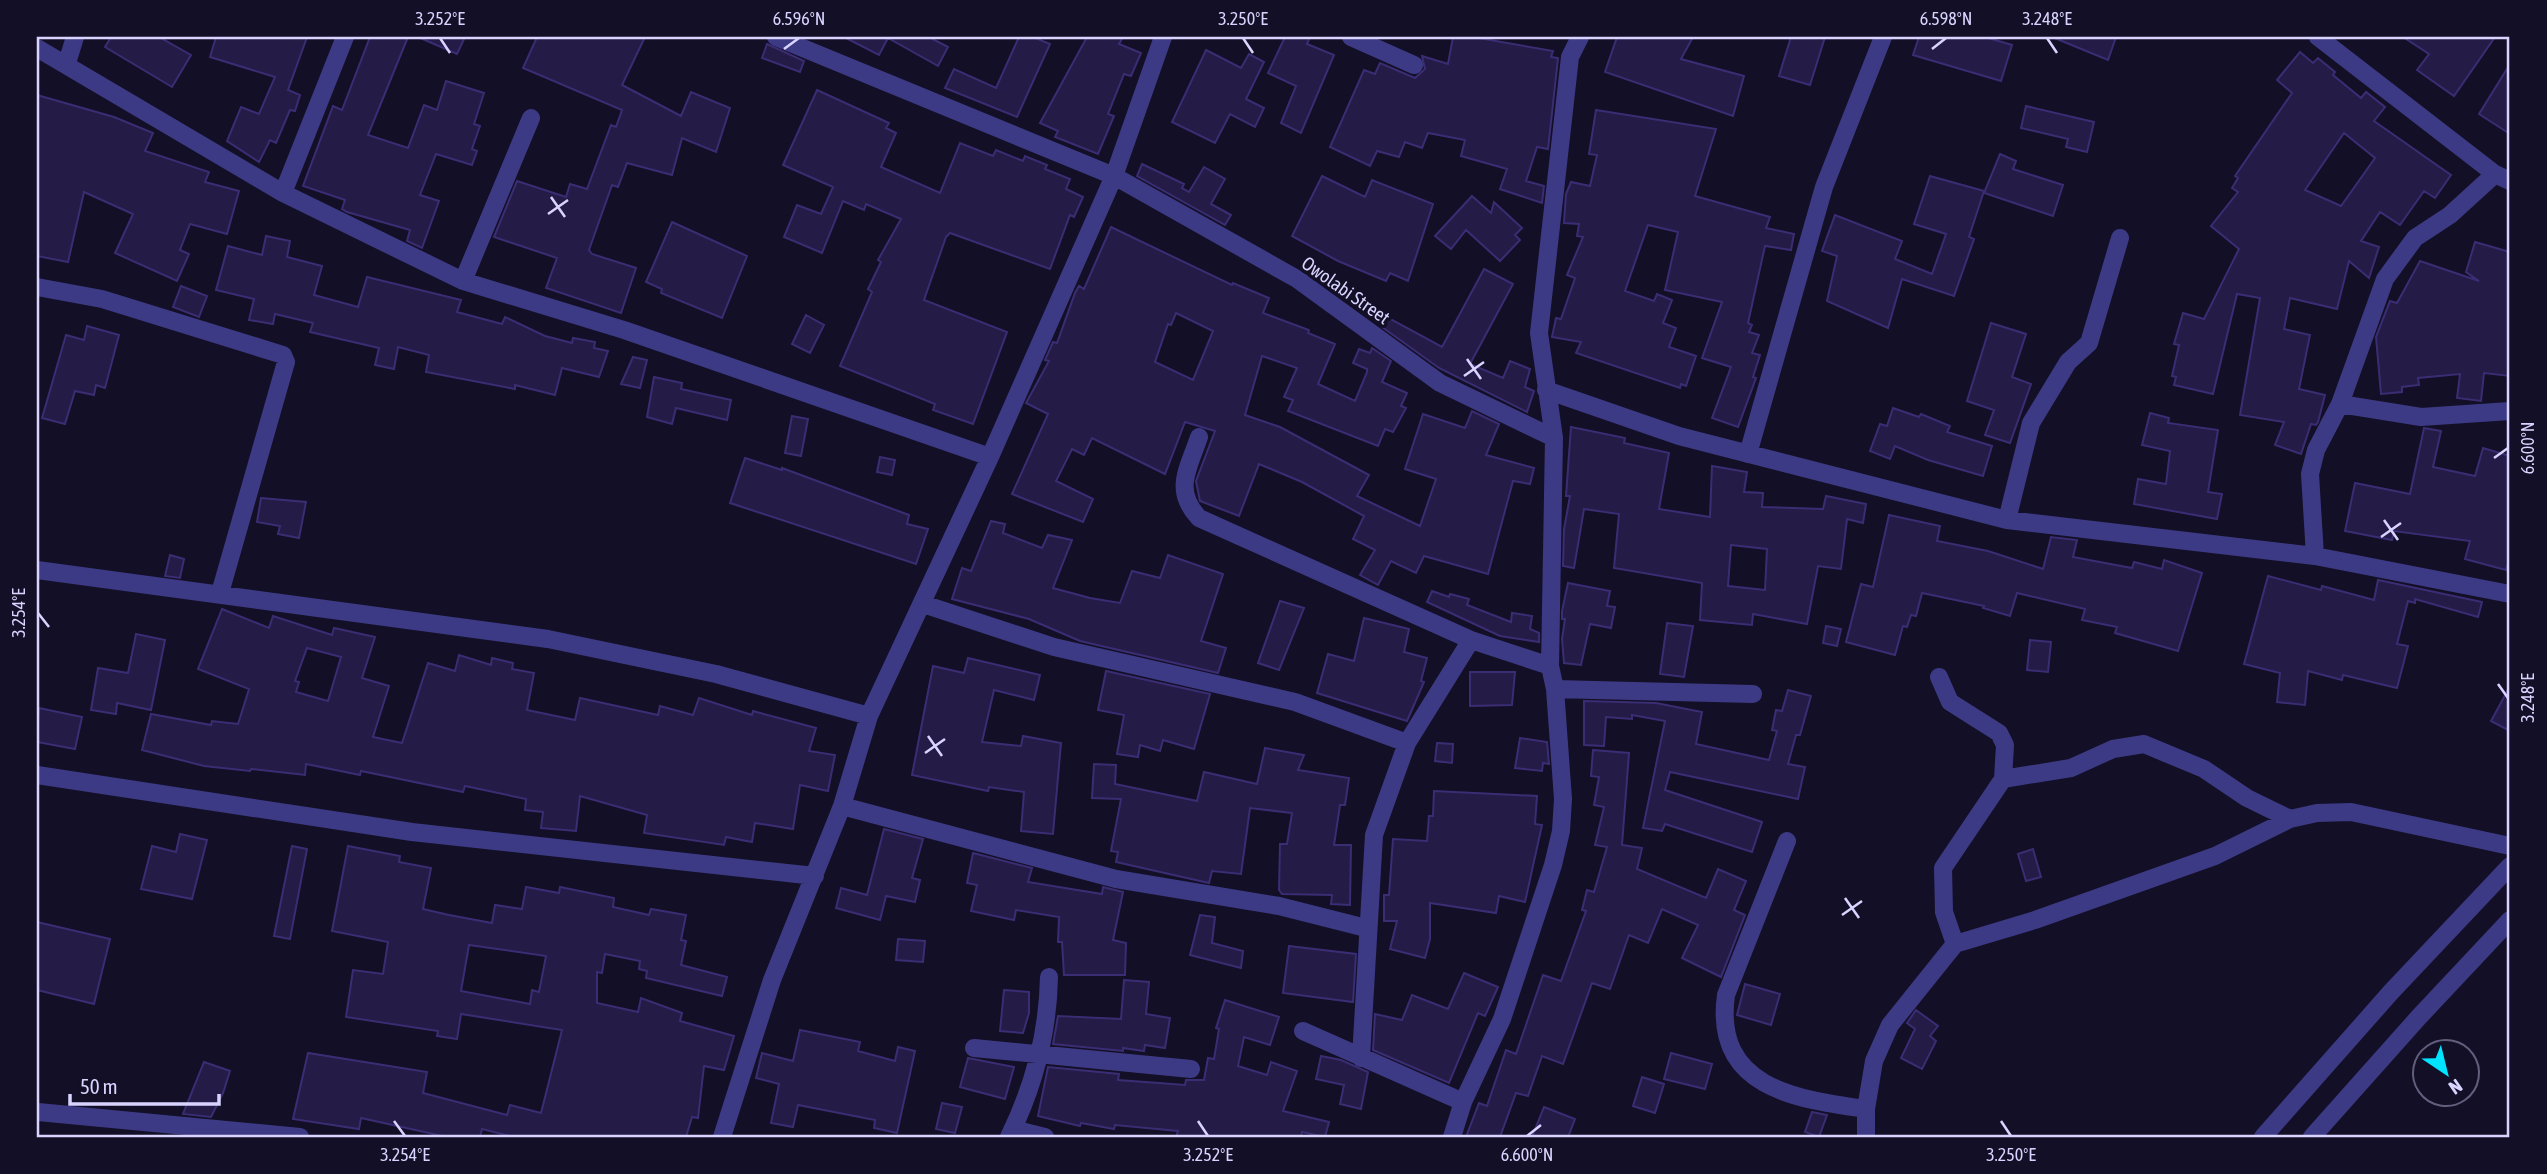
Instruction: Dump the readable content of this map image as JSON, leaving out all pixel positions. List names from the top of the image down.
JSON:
{
  "streets": {
    "street": ["Owolabi Street"]
  },
  "scale_bar": "50 m",
  "north": "bottom right",
  "coordinates": [
    "3.252°E",
    "6.596°N",
    "3.250°E",
    "6.598°N",
    "3.248°E",
    "6.600°N",
    "3.254°E"
  ]
}
